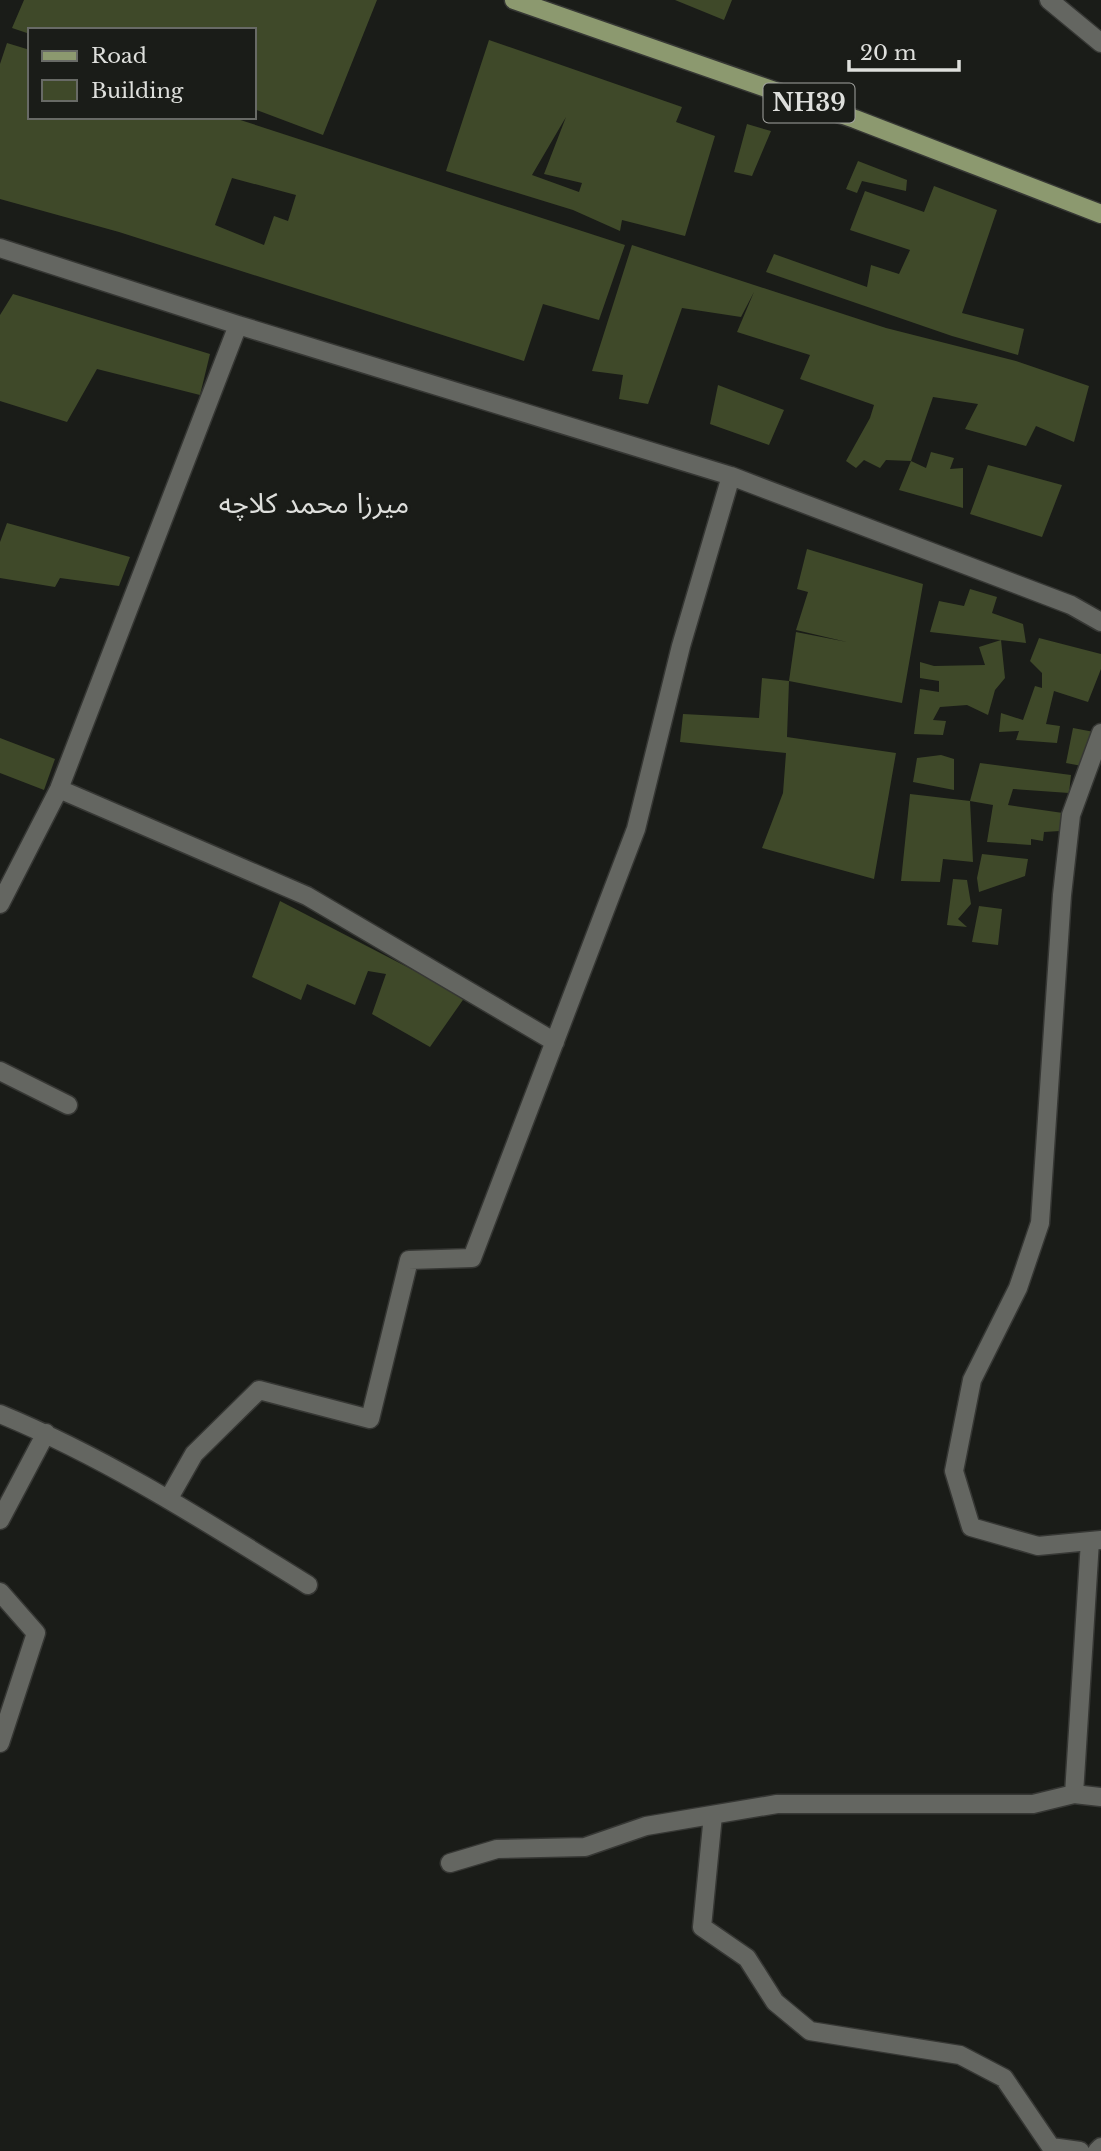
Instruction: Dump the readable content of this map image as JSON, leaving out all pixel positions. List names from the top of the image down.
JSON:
{
  "streets": {
    "main road": ["NH39"]
  },
  "districts": ["میرزا محمد کلاچه"],
  "legend": ["Road", "Building"],
  "scale_bar": "20 m"
}
